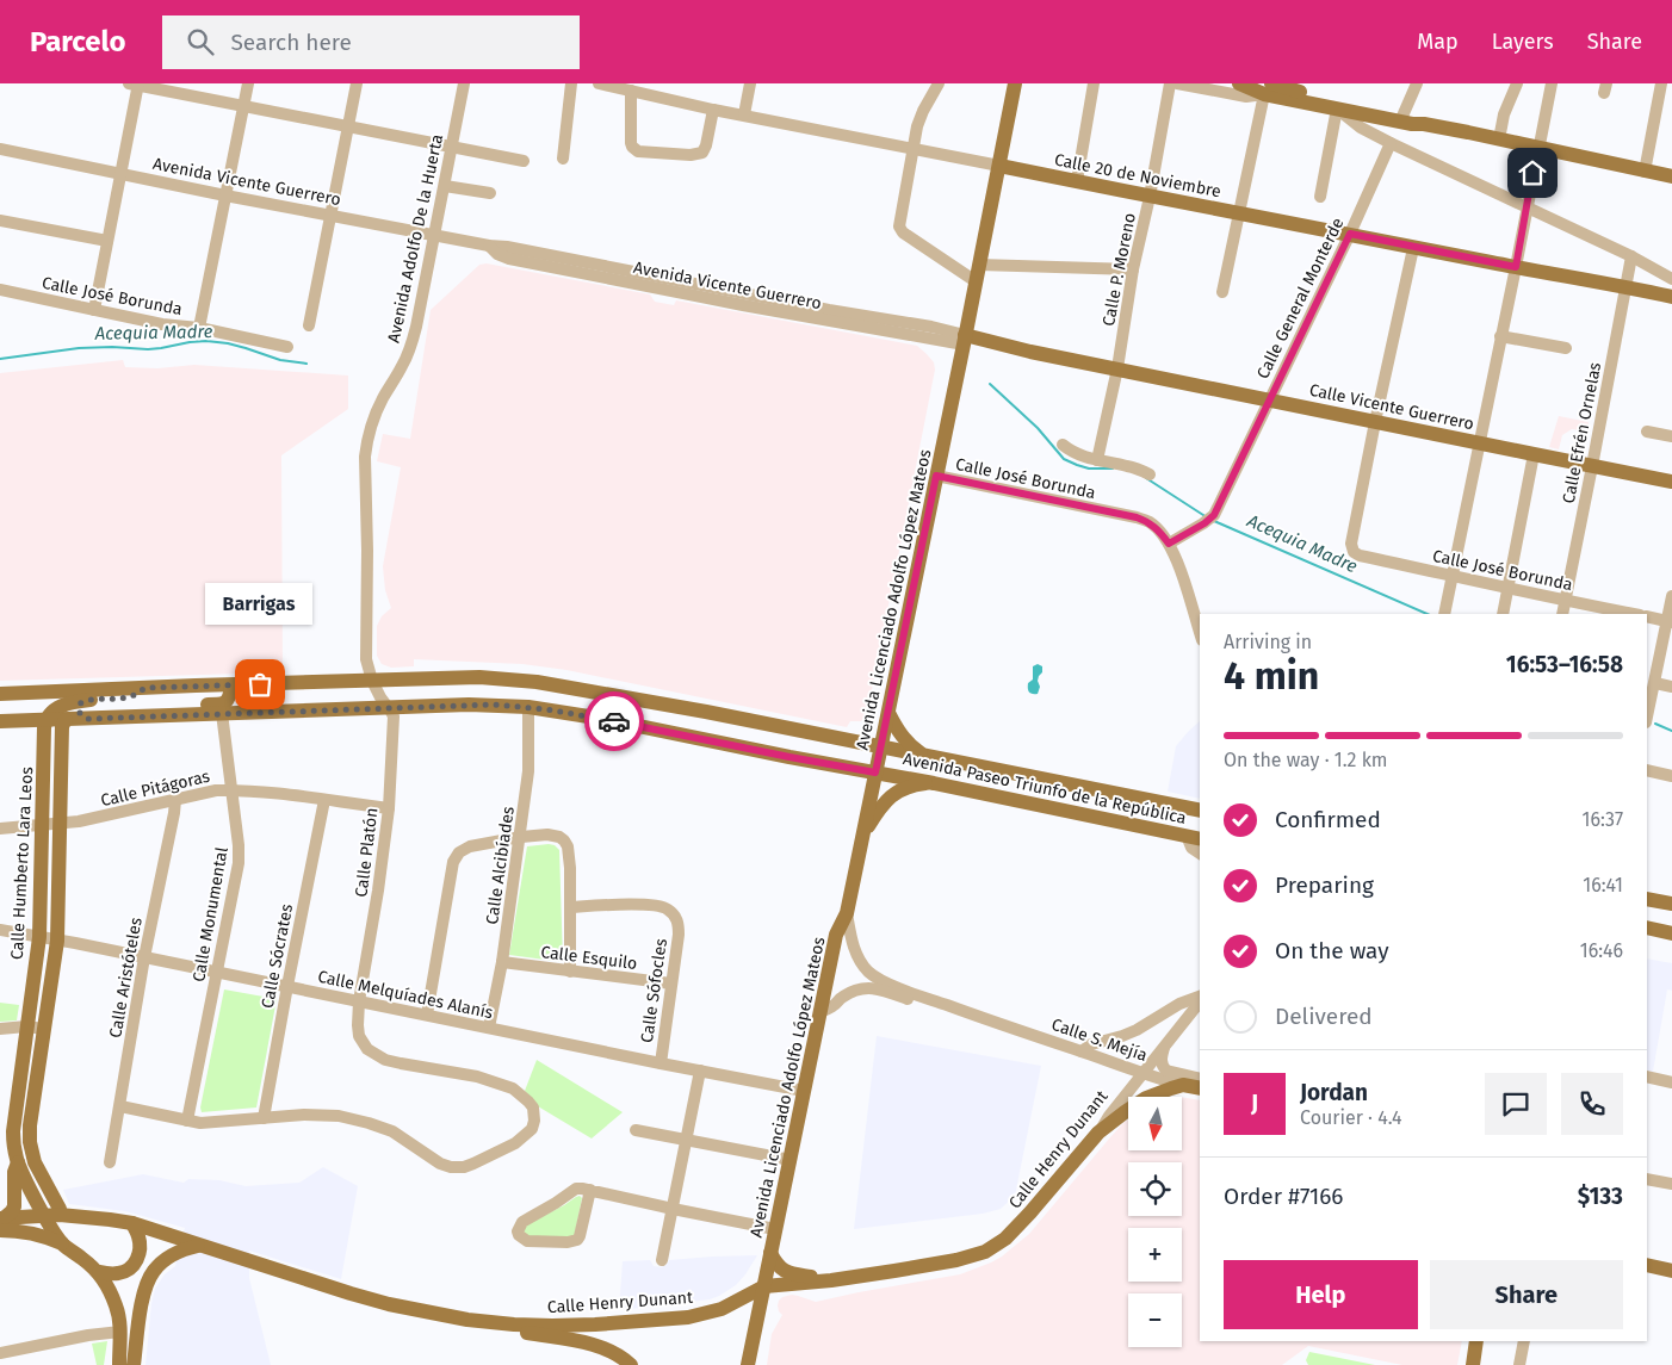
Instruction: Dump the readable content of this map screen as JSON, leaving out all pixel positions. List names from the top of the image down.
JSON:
{
  "streets": {
    "main road": [
      "Calle 20 de Noviembre",
      "Calle Vicente Guerrero",
      "Avenida Licenciado Adolfo López Mateos",
      "Avenida Paseo Triunfo de la República",
      "Calle Humberto Lara Leos",
      "Calle S. Mejía",
      "Calle Henry Dunant"
    ],
    "street": [
      "Avenida Vicente Guerrero",
      "Avenida Adolfo De la Huerta",
      "Calle P. Moreno",
      "Calle José Borunda",
      "Calle General Monterde",
      "Calle Efrén Ornelas",
      "Calle Pitágoras",
      "Calle Platón",
      "Calle Alcibíades",
      "Calle Monumental",
      "Calle Sócrates",
      "Calle Esquilo",
      "Calle Aristóteles",
      "Calle Sófocles",
      "Calle Melquíades Alanís"
    ]
  },
  "crossings": [
    ["Calle 20 de Noviembre", "Calle P. Moreno"],
    ["Calle 20 de Noviembre", "Calle General Monterde"],
    ["Calle 20 de Noviembre", "Calle Efrén Ornelas"],
    ["Calle 20 de Noviembre", "Avenida Licenciado Adolfo López Mateos"],
    ["Avenida Vicente Guerrero", "Avenida Adolfo De la Huerta"],
    ["Avenida Vicente Guerrero", "Calle Vicente Guerrero"],
    ["Avenida Vicente Guerrero", "Avenida Licenciado Adolfo López Mateos"],
    ["Avenida Adolfo De la Huerta", "Avenida Paseo Triunfo de la República"],
    ["Avenida Adolfo De la Huerta", "Calle Platón"],
    ["Calle P. Moreno", "Calle Vicente Guerrero"],
    ["Calle José Borunda", "Calle General Monterde"],
    ["Calle José Borunda", "Calle Vicente Guerrero"],
    ["Calle José Borunda", "Calle Efrén Ornelas"],
    ["Calle José Borunda", "Avenida Licenciado Adolfo López Mateos"],
    ["Calle General Monterde", "Calle Vicente Guerrero"],
    ["Calle Vicente Guerrero", "Calle Efrén Ornelas"],
    ["Calle Vicente Guerrero", "Avenida Licenciado Adolfo López Mateos"],
    ["Avenida Licenciado Adolfo López Mateos", "Avenida Paseo Triunfo de la República"],
    ["Avenida Licenciado Adolfo López Mateos", "Calle Melquíades Alanís"],
    ["Avenida Licenciado Adolfo López Mateos", "Calle S. Mejía"],
    ["Avenida Licenciado Adolfo López Mateos", "Calle Henry Dunant"],
    ["Calle Pitágoras", "Calle Platón"],
    ["Calle Pitágoras", "Calle Humberto Lara Leos"],
    ["Calle Pitágoras", "Calle Monumental"],
    ["Calle Pitágoras", "Calle Sócrates"],
    ["Calle Pitágoras", "Calle Aristóteles"],
    ["Avenida Paseo Triunfo de la República", "Calle Platón"],
    ["Avenida Paseo Triunfo de la República", "Calle Alcibíades"],
    ["Avenida Paseo Triunfo de la República", "Calle Monumental"],
    ["Calle Platón", "Calle Sócrates"],
    ["Calle Platón", "Calle Melquíades Alanís"],
    ["Calle Humberto Lara Leos", "Calle Melquíades Alanís"],
    ["Calle Humberto Lara Leos", "Calle Henry Dunant"],
    ["Calle Alcibíades", "Calle Esquilo"],
    ["Calle Alcibíades", "Calle Melquíades Alanís"],
    ["Calle Monumental", "Calle Melquíades Alanís"],
    ["Calle Sócrates", "Calle Melquíades Alanís"],
    ["Calle Esquilo", "Calle Sófocles"],
    ["Calle Aristóteles", "Calle Melquíades Alanís"],
    ["Calle Sófocles", "Calle Melquíades Alanís"],
    ["Calle S. Mejía", "Calle Henry Dunant"]
  ],
  "water": ["Acequia Madre"],
  "places": ["Barrigas"],
  "north": "bottom",
  "page": {
    "header": "Parcelo",
    "search": "Search here",
    "nav": ["Map", "Layers", "Share"],
    "bubble": "Barrigas",
    "heading": ["4 min", "Arriving in", "16:53–16:58"],
    "panel": [
      "Jordan",
      "Courier · 4.4",
      "Order #7166",
      "$133"
    ],
    "bar": "On the way · 1.2 km",
    "list": [
      ["Confirmed", "16:37"],
      ["Preparing", "16:41"],
      ["On the way", "16:46"],
      "Delivered"
    ],
    "round": "J",
    "map_buttons": ["+", "−"],
    "buttons": ["Help", "Share"]
  }
}
